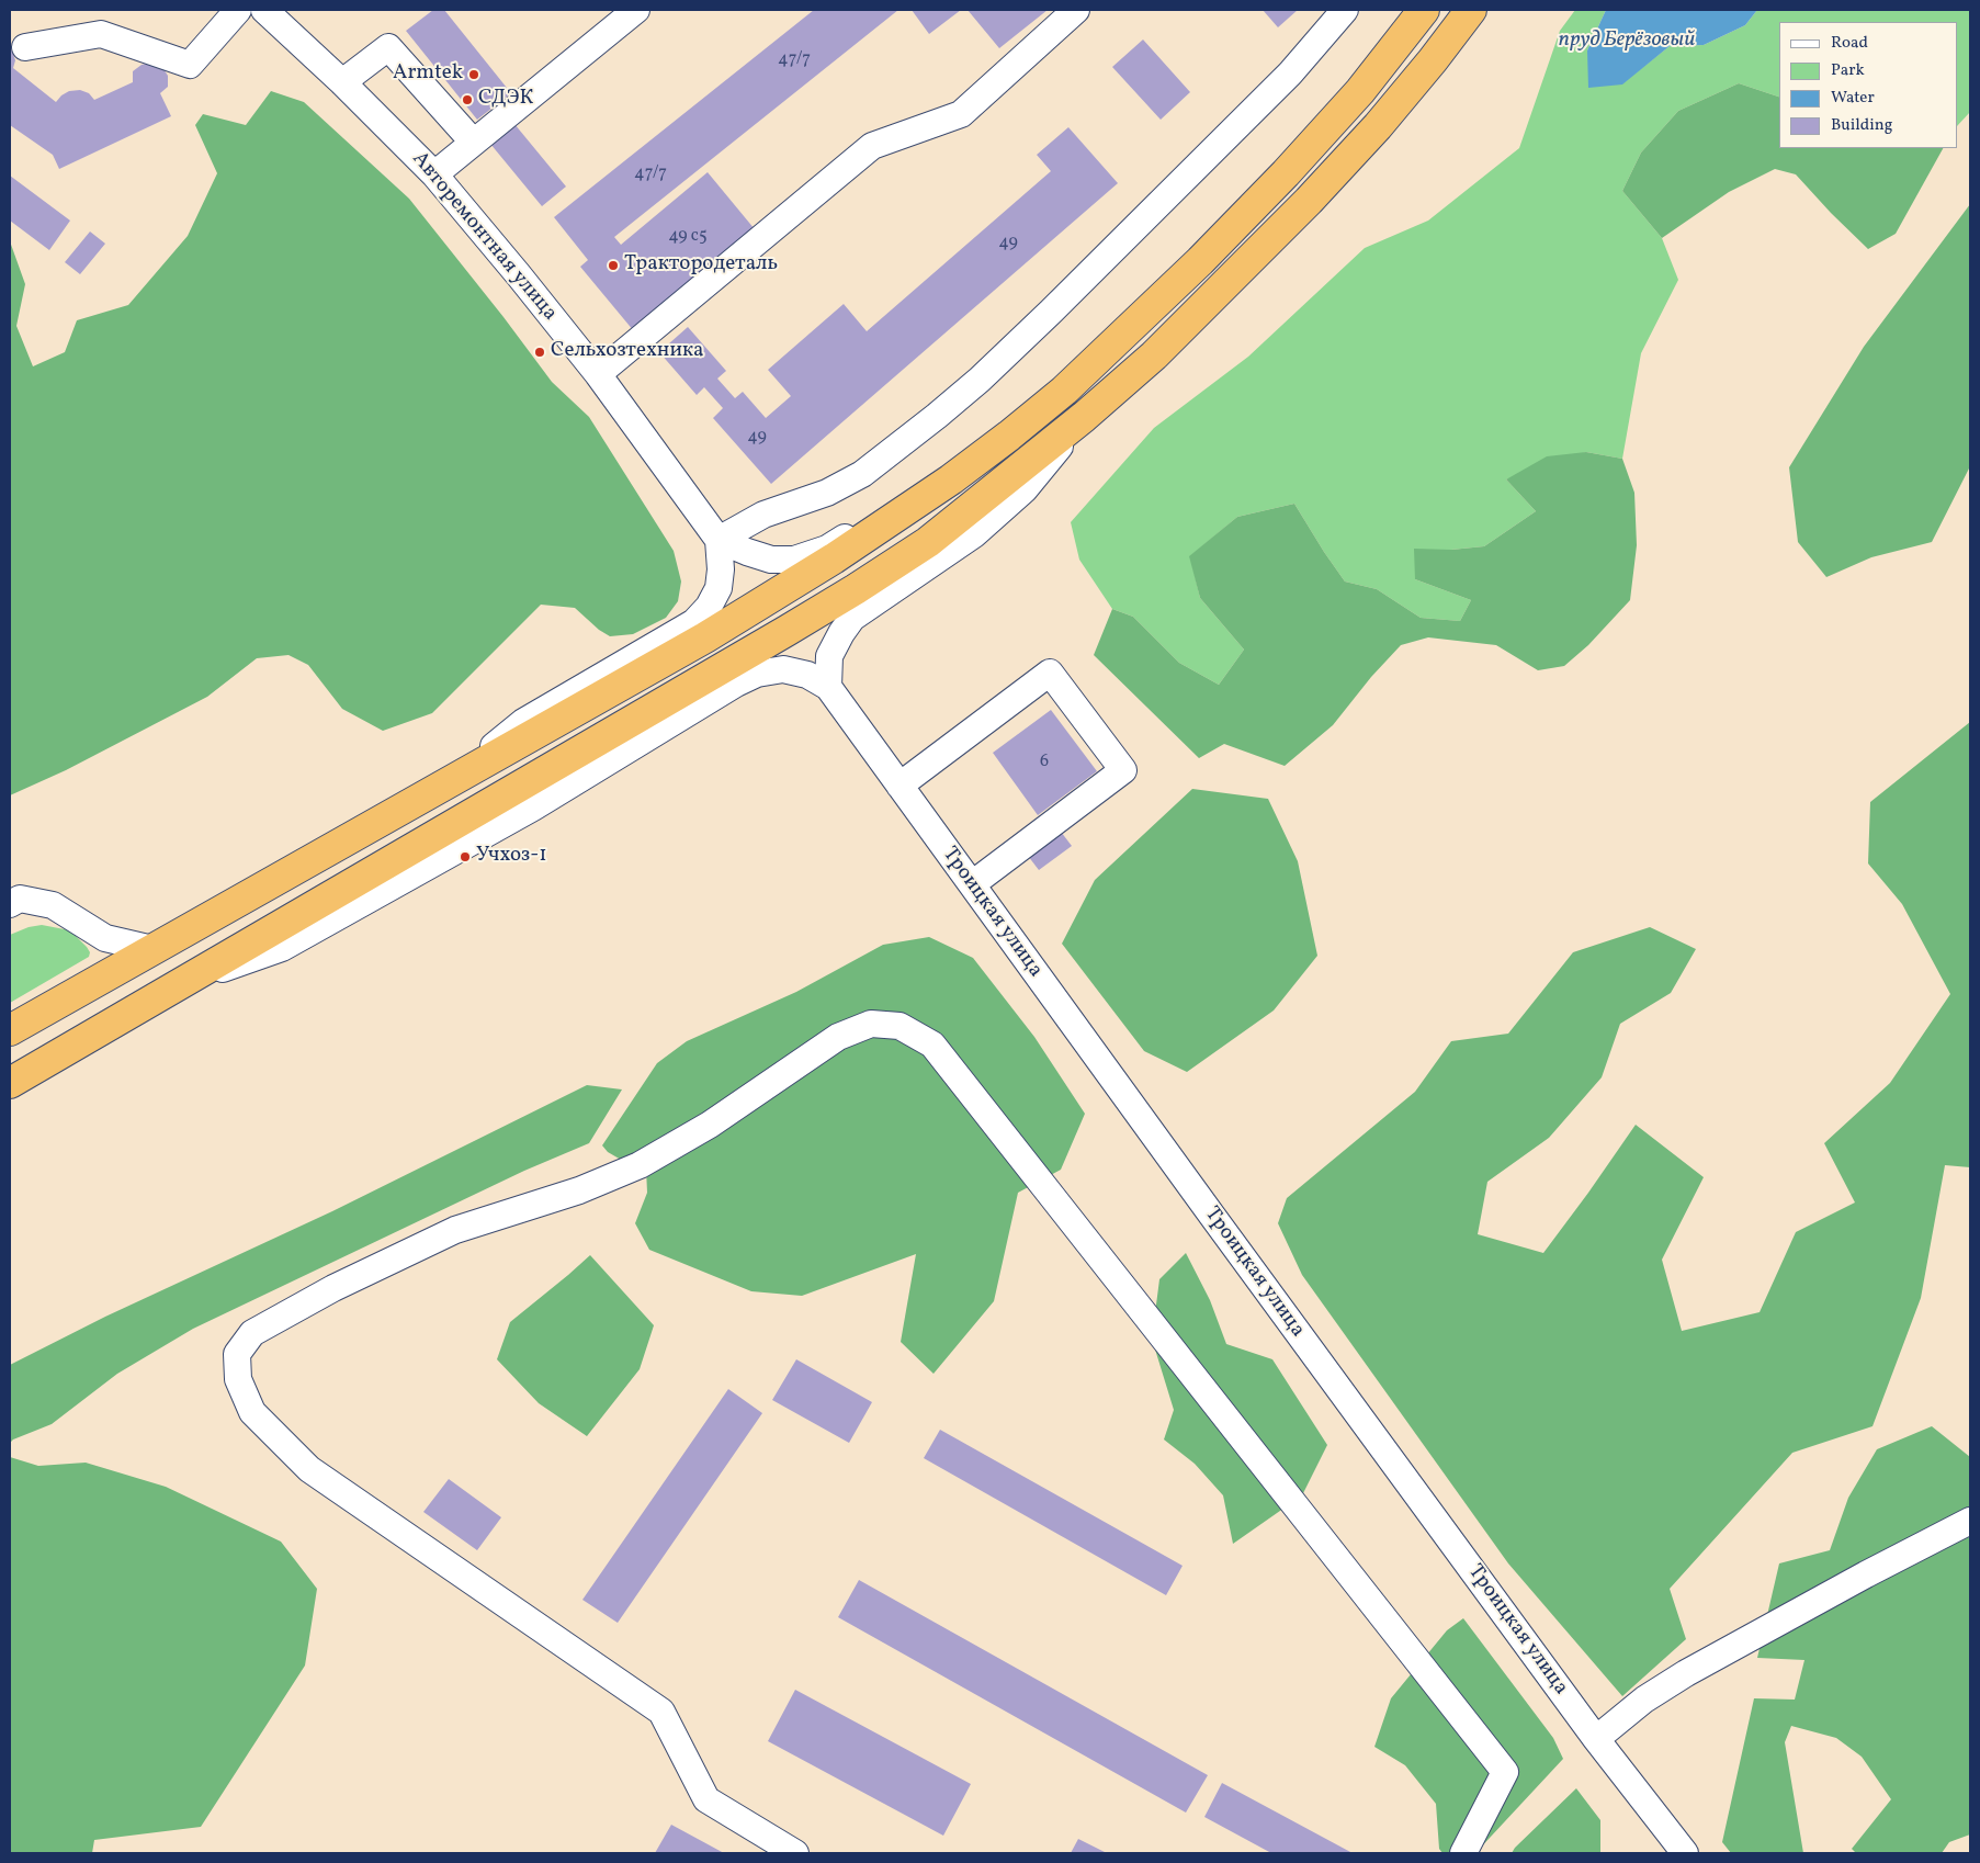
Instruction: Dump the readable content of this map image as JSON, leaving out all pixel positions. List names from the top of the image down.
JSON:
{
  "streets": {
    "street": ["Авторемонтная улица", "Троицкая улица"]
  },
  "water": ["пруд Берёзовый"],
  "places": [
    "Armtek",
    "СДЭК",
    "Трактородеталь",
    "Сельхозтехника",
    "Учхоз-1"
  ],
  "house_numbers": [
    "47/7",
    "47/7",
    "49 с5",
    "49",
    "49",
    "6"
  ],
  "legend": [
    "Road",
    "Park",
    "Water",
    "Building"
  ]
}
